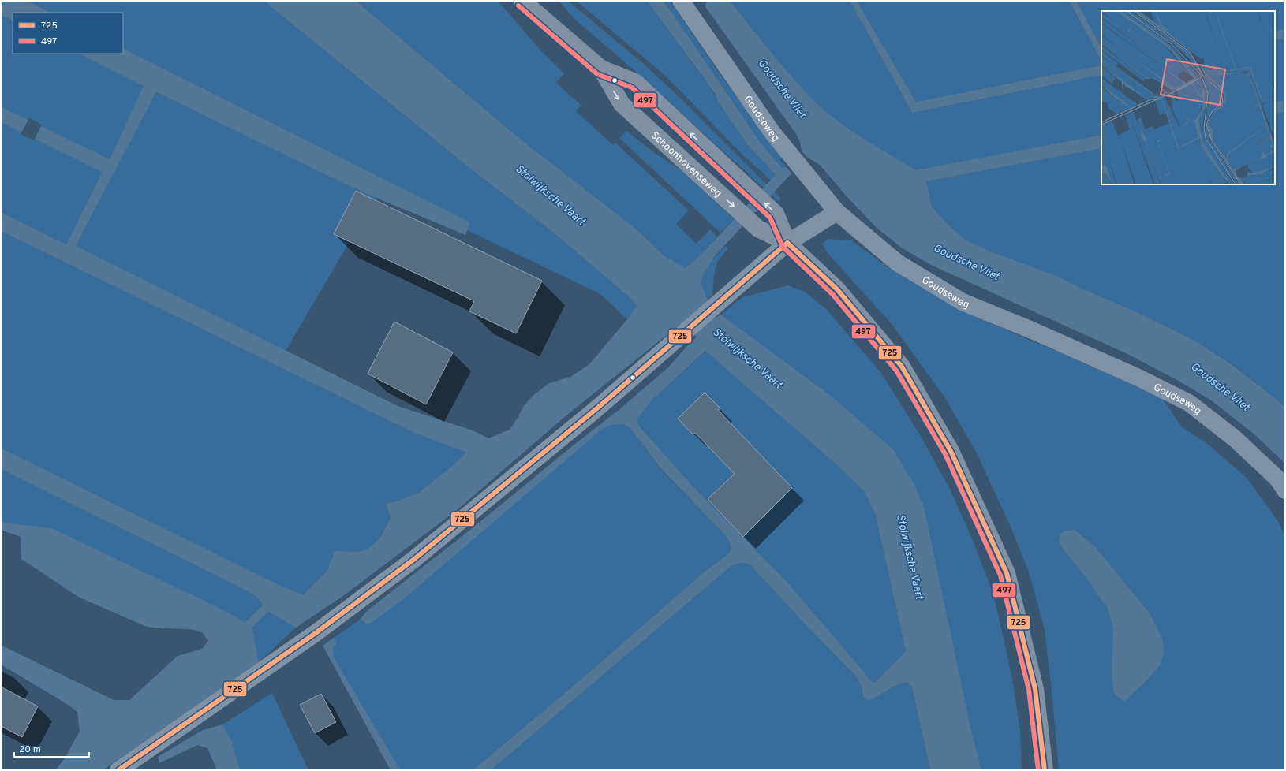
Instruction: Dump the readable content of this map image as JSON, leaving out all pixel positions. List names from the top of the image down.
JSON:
{
  "streets": {
    "main road": ["Schoonhovenseweg"],
    "street": ["Goudseweg"]
  },
  "water": ["Goudsche Vliet", "Stolwijksche Vaart"],
  "lines": ["transit line 497", "transit line 725"],
  "legend": ["725", "497"],
  "scale_bar": "20 m"
}
